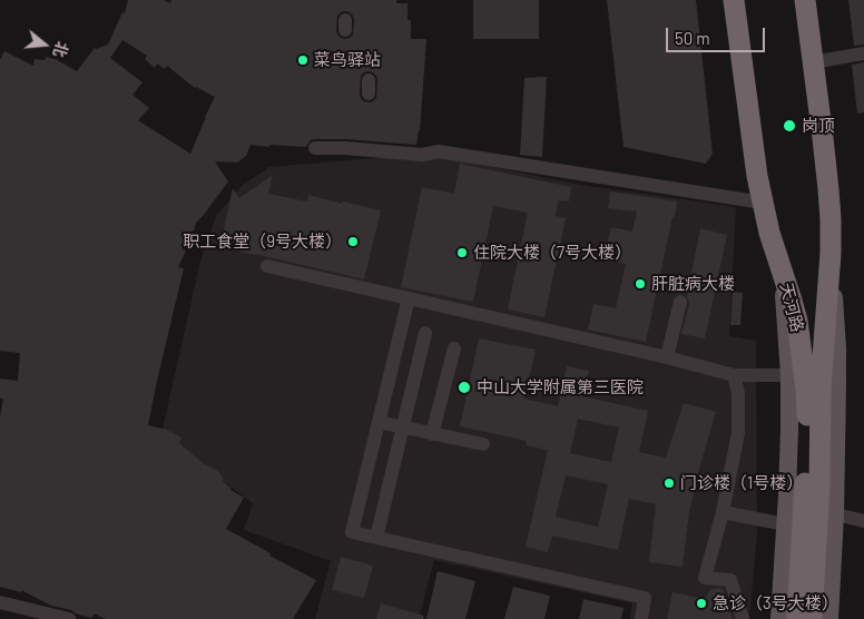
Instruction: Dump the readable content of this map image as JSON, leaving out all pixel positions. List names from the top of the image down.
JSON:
{
  "streets": {
    "highway": ["天河路"]
  },
  "places": [
    "菜鸟驿站",
    "岗顶",
    "职工食堂（9号大楼）",
    "住院大楼（7号大楼）",
    "肝脏病大楼",
    "中山大学附属第三医院",
    "门诊楼（1号楼）",
    "急诊（3号大楼）"
  ],
  "scale_bar": "50 m",
  "north": "right"
}
